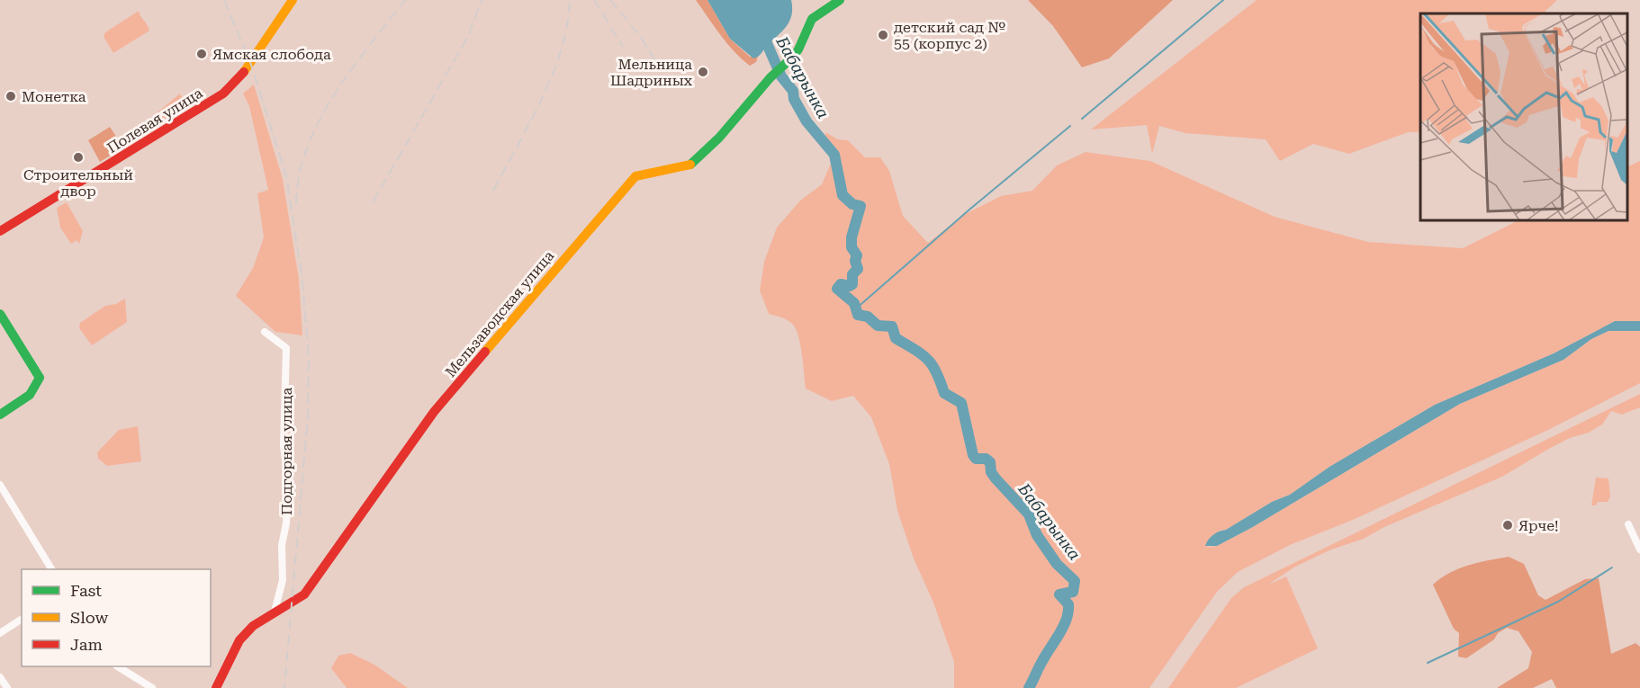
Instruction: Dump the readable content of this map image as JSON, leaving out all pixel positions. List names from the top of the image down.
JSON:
{
  "streets": {
    "street": ["Полевая улица", "Мельзаводская улица", "Подгорная улица"]
  },
  "crossings": [
    ["Мельзаводская улица", "Подгорная улица"]
  ],
  "water": ["Бабарынка"],
  "places": [
    "детский сад № 55 (корпус 2)",
    "Ямская слобода",
    "Мельница Шадриных",
    "Монетка",
    "Строительный двор",
    "Ярче!"
  ],
  "legend": ["Fast", "Slow", "Jam"]
}
